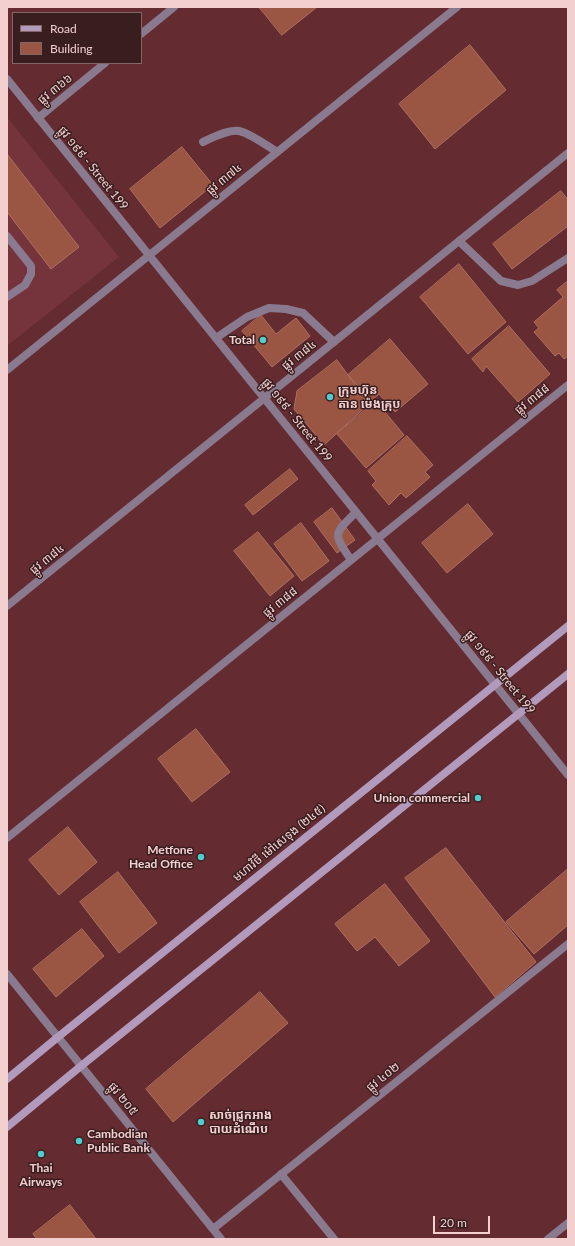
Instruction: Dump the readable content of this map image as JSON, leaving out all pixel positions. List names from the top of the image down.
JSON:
{
  "streets": {
    "main road": ["មហាវិថី ម៉ៅសេទុង (២៤៥)"],
    "street": [
      "ផ្លូវ ៣៦៦",
      "ផ្លូវ ១៩៩ - Street 199",
      "ផ្លូវ ៣៧៤",
      "ផ្លូវ ៣៨៤",
      "ផ្លូវ ៣៨៨",
      "ផ្លូវ ៤០២",
      "ផ្លូវ ២០៥"
    ]
  },
  "crossings": [
    ["ផ្លូវ ៣៦៦", "ផ្លូវ ១៩៩ - Street 199"],
    ["ផ្លូវ ១៩៩ - Street 199", "ផ្លូវ ៣៧៤"],
    ["ផ្លូវ ១៩៩ - Street 199", "ផ្លូវ ៣៨៤"],
    ["ផ្លូវ ១៩៩ - Street 199", "ផ្លូវ ៣៨៨"],
    ["ផ្លូវ ១៩៩ - Street 199", "មហាវិថី ម៉ៅសេទុង (២៤៥)"],
    ["មហាវិថី ម៉ៅសេទុង (២៤៥)", "ផ្លូវ ២០៥"],
    ["ផ្លូវ ៤០២", "ផ្លូវ ២០៥"]
  ],
  "places": [
    "Total",
    "ក្រុមហ៊ុន តាន ម៉េងគ្រុប",
    "Union commercial",
    "Metfone Head Office",
    "សាច់ជ្រូកអាង បាយដំណើប",
    "Cambodian Public Bank",
    "Thai Airways"
  ],
  "legend": ["Road", "Building"],
  "scale_bar": "20 m"
}
